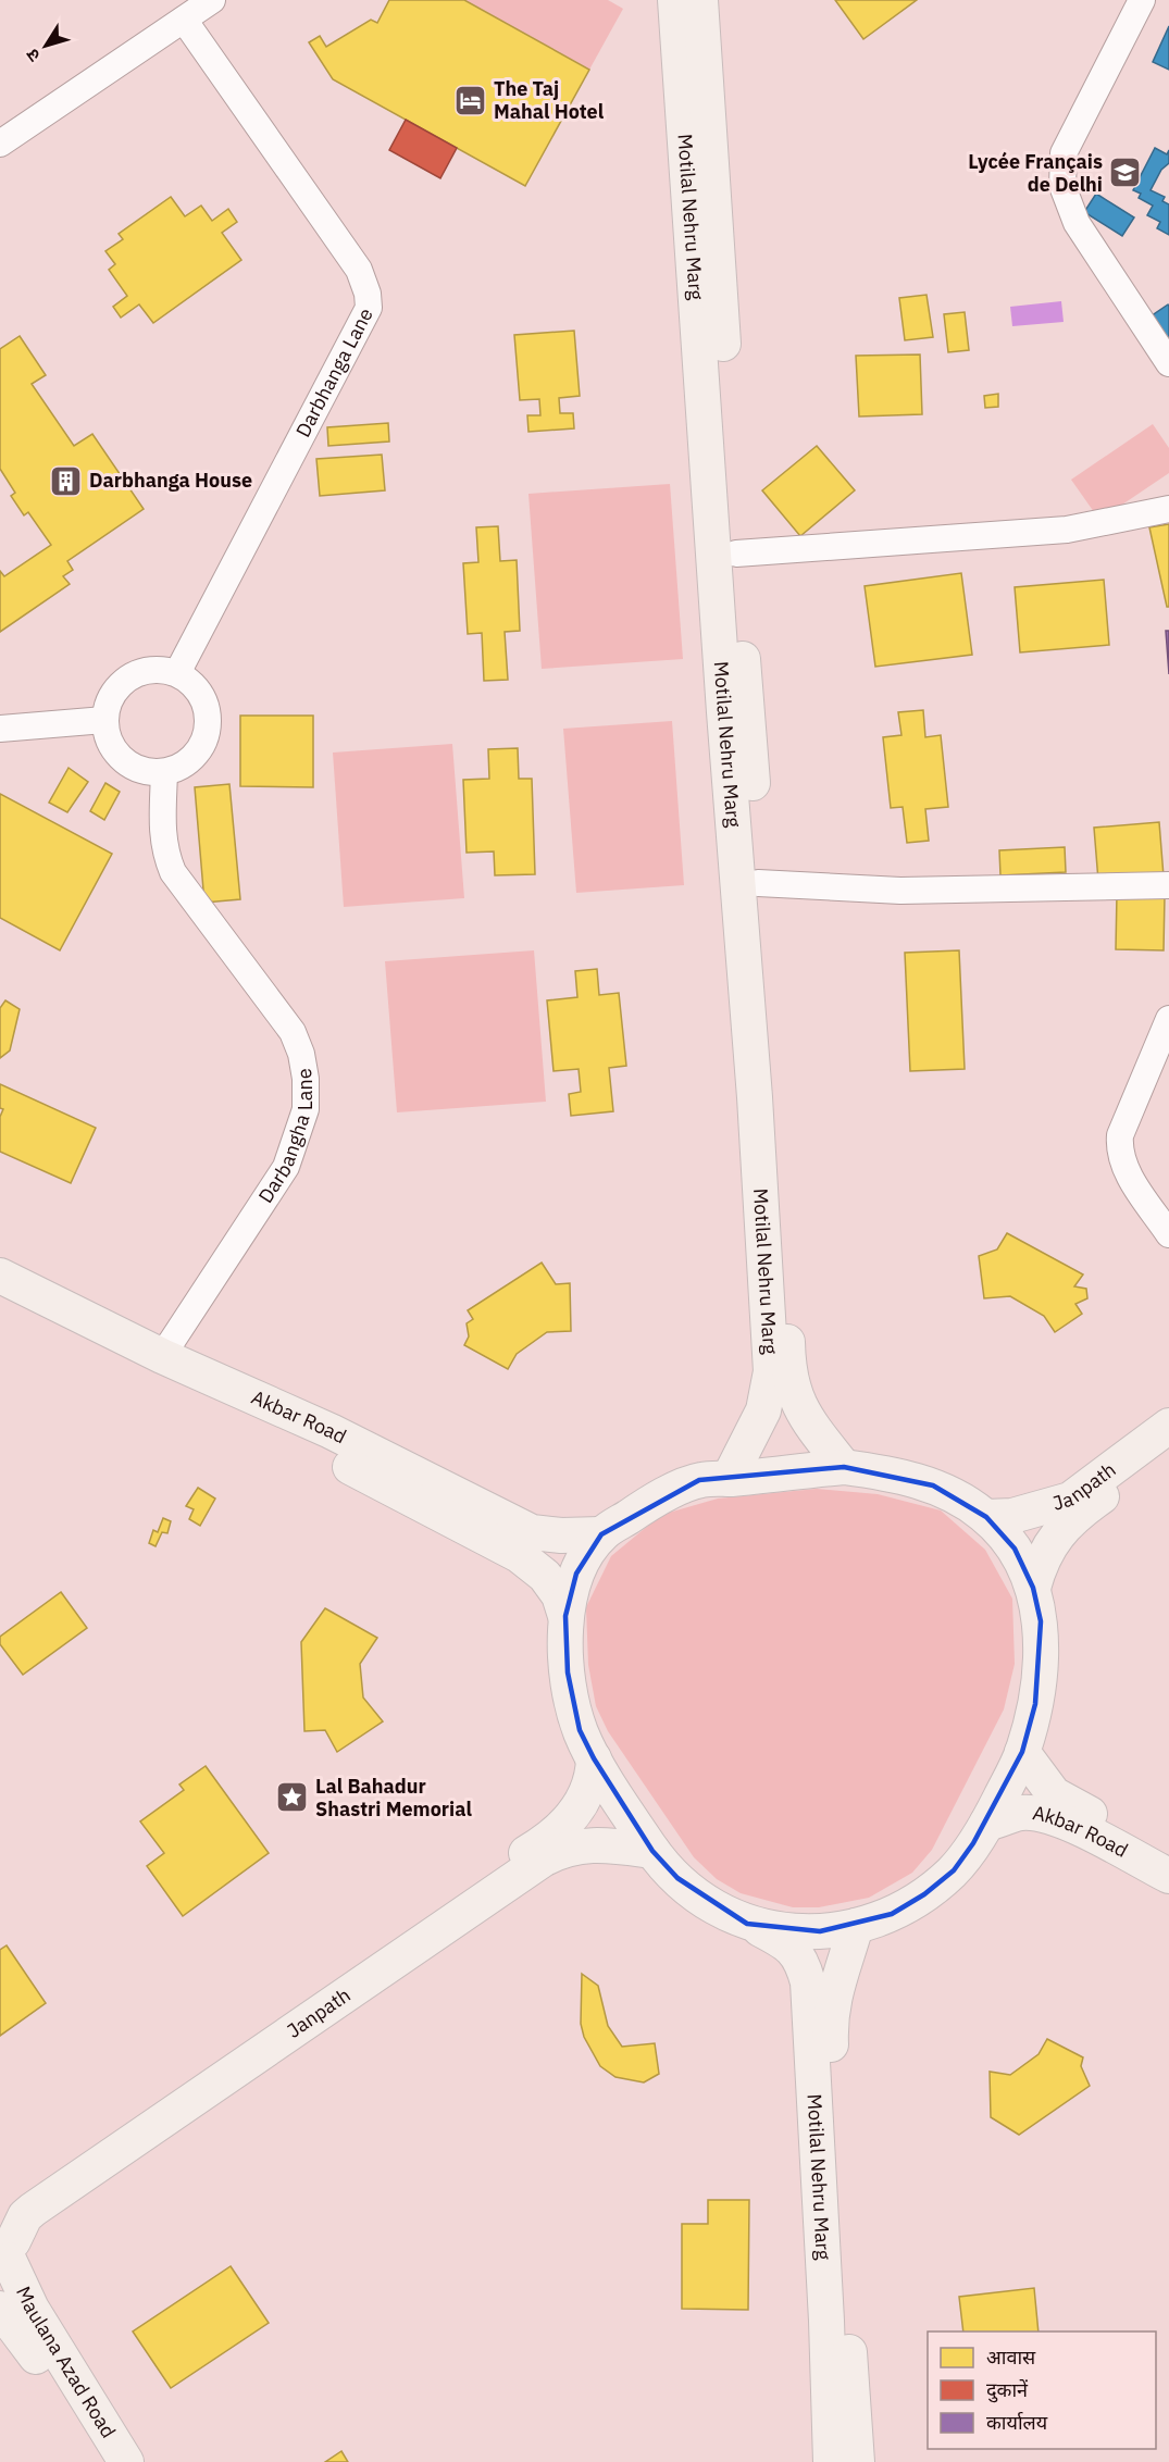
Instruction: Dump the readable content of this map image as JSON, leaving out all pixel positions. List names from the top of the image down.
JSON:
{
  "streets": {
    "main road": [
      "Motilal Nehru Marg",
      "Akbar Road",
      "Janpath",
      "Maulana Azad Road"
    ],
    "street": ["Darbhanga Lane", "Darbangha Lane"]
  },
  "crossings": [
    ["Darbhanga Lane", "Darbangha Lane"],
    ["Darbangha Lane", "Akbar Road"],
    ["Janpath", "Maulana Azad Road"]
  ],
  "places": {
    "hotel": ["The Taj Mahal Hotel"],
    "school or university": ["Lycée Français de Delhi"],
    "building": ["Darbhanga House"],
    "place": ["Lal Bahadur Shastri Memorial"]
  },
  "legend": ["आवास", "दुकानें", "कार्यालय"],
  "north": "bottom left"
}
